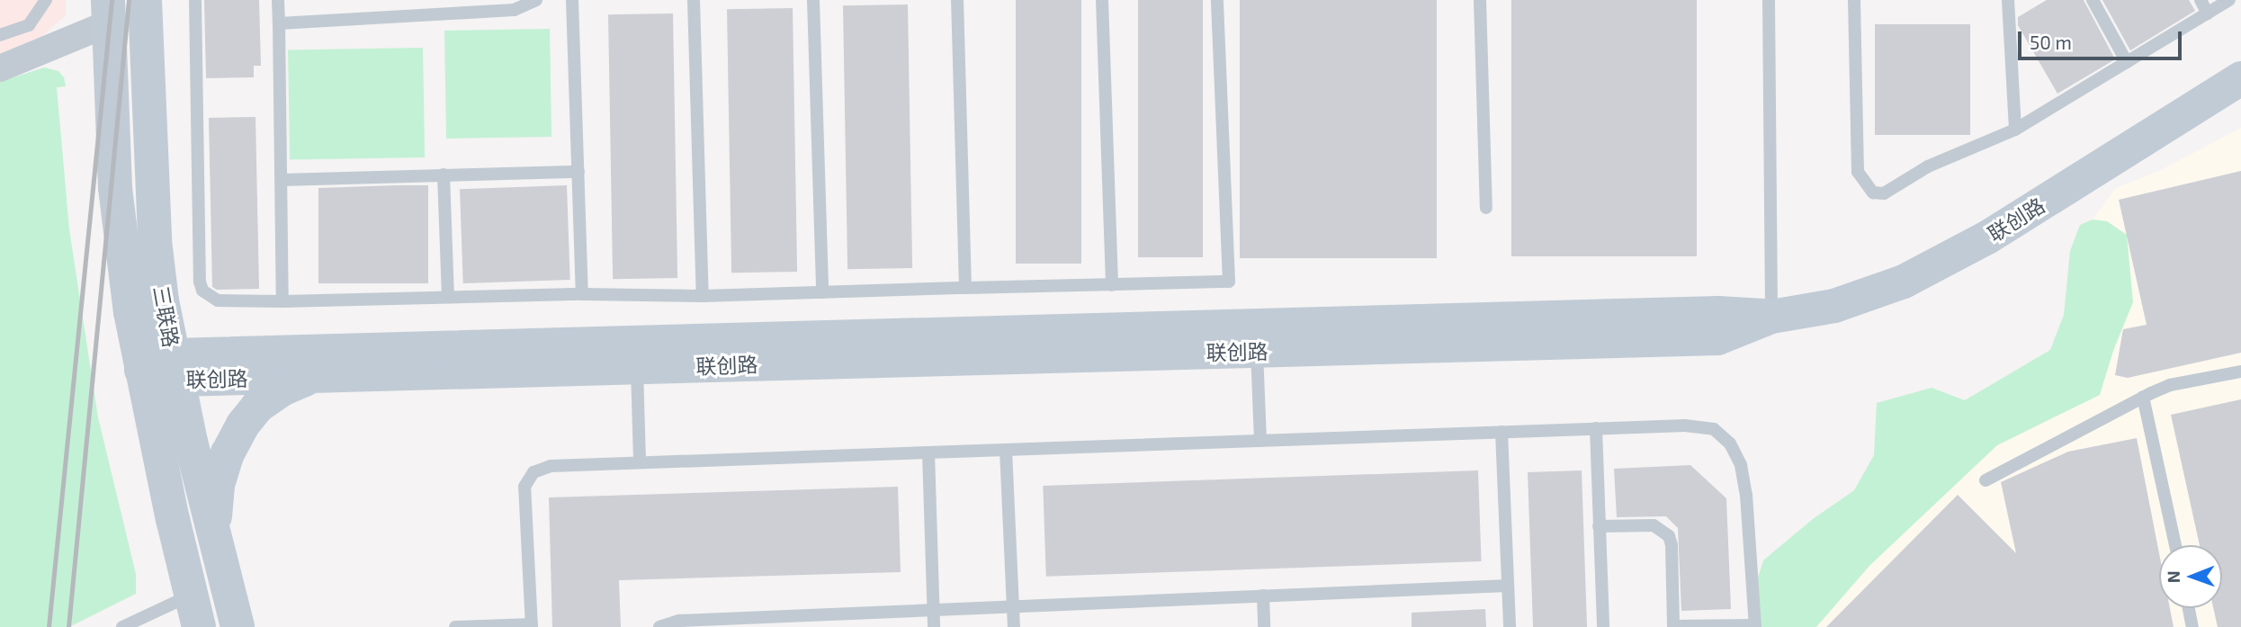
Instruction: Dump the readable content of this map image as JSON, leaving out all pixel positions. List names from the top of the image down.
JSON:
{
  "streets": {
    "street": ["联创路", "三联路"]
  },
  "crossings": [
    ["联创路", "三联路"]
  ],
  "scale_bar": "50 m",
  "north": "left"
}
